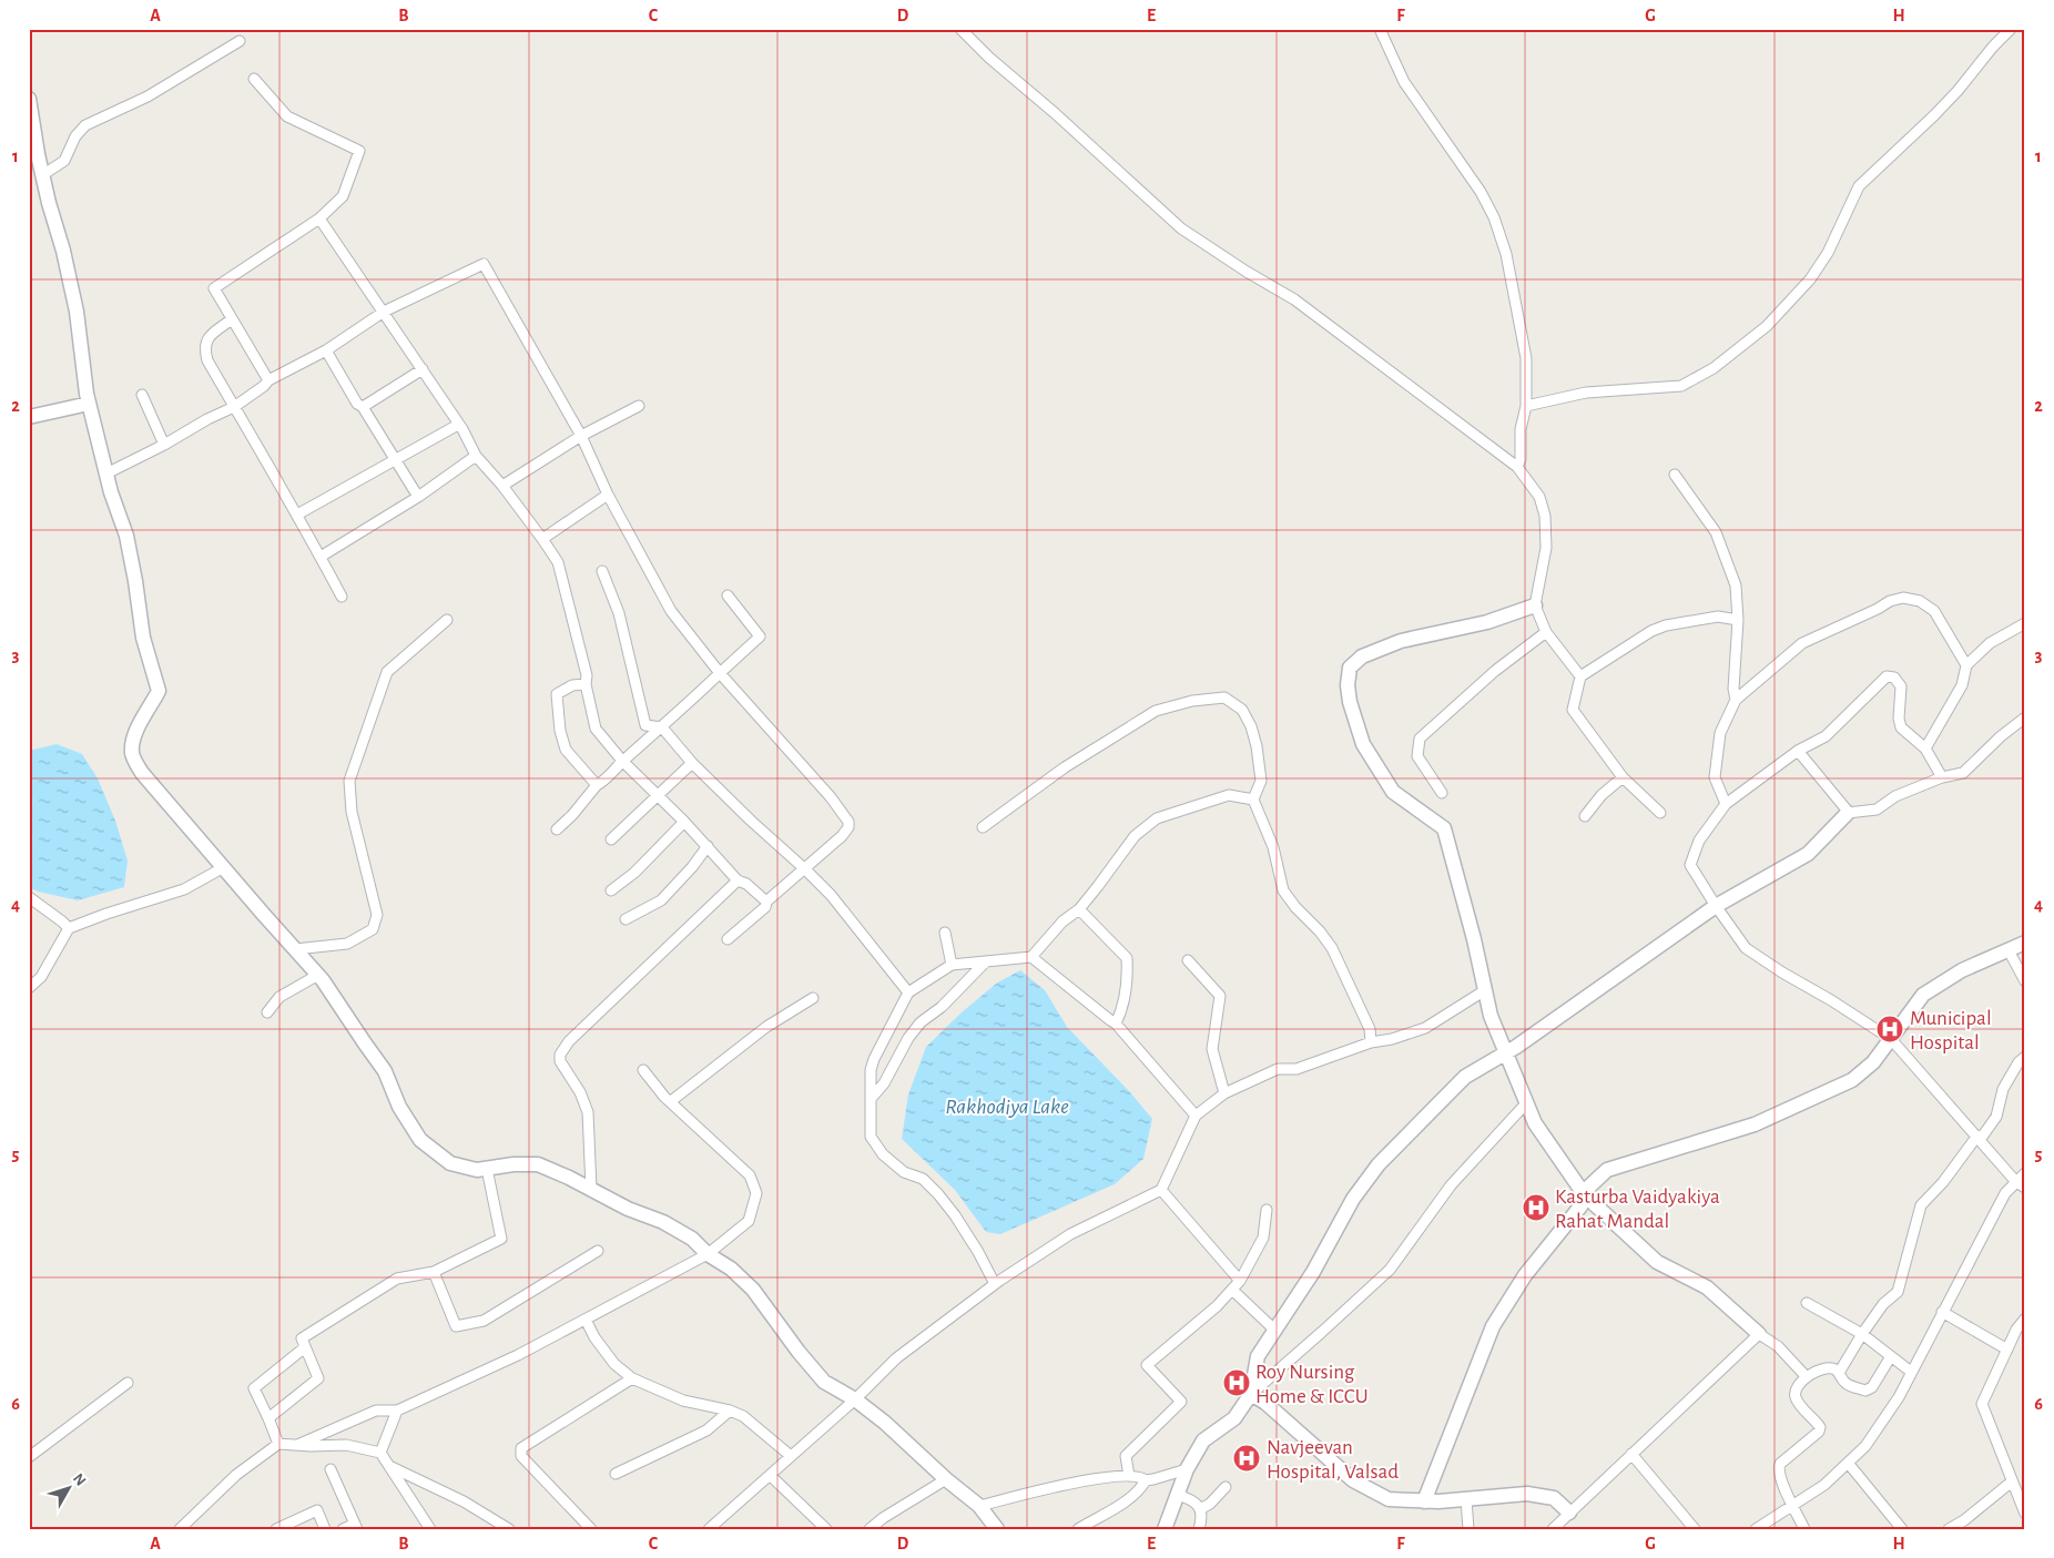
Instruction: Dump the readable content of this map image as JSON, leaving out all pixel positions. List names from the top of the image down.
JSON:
{
  "water": ["Rakhodiya Lake"],
  "places": {
    "hospital": [
      "Municipal Hospital",
      "Kasturba Vaidyakiya Rahat Mandal",
      "Roy Nursing Home & ICCU",
      "Navjeevan Hospital, Valsad"
    ]
  },
  "north": "top right",
  "grid": {
    "columns": [
      "A",
      "B",
      "C",
      "D",
      "E",
      "F",
      "G",
      "H"
    ],
    "rows": [
      "1",
      "2",
      "3",
      "4",
      "5",
      "6"
    ]
  }
}
